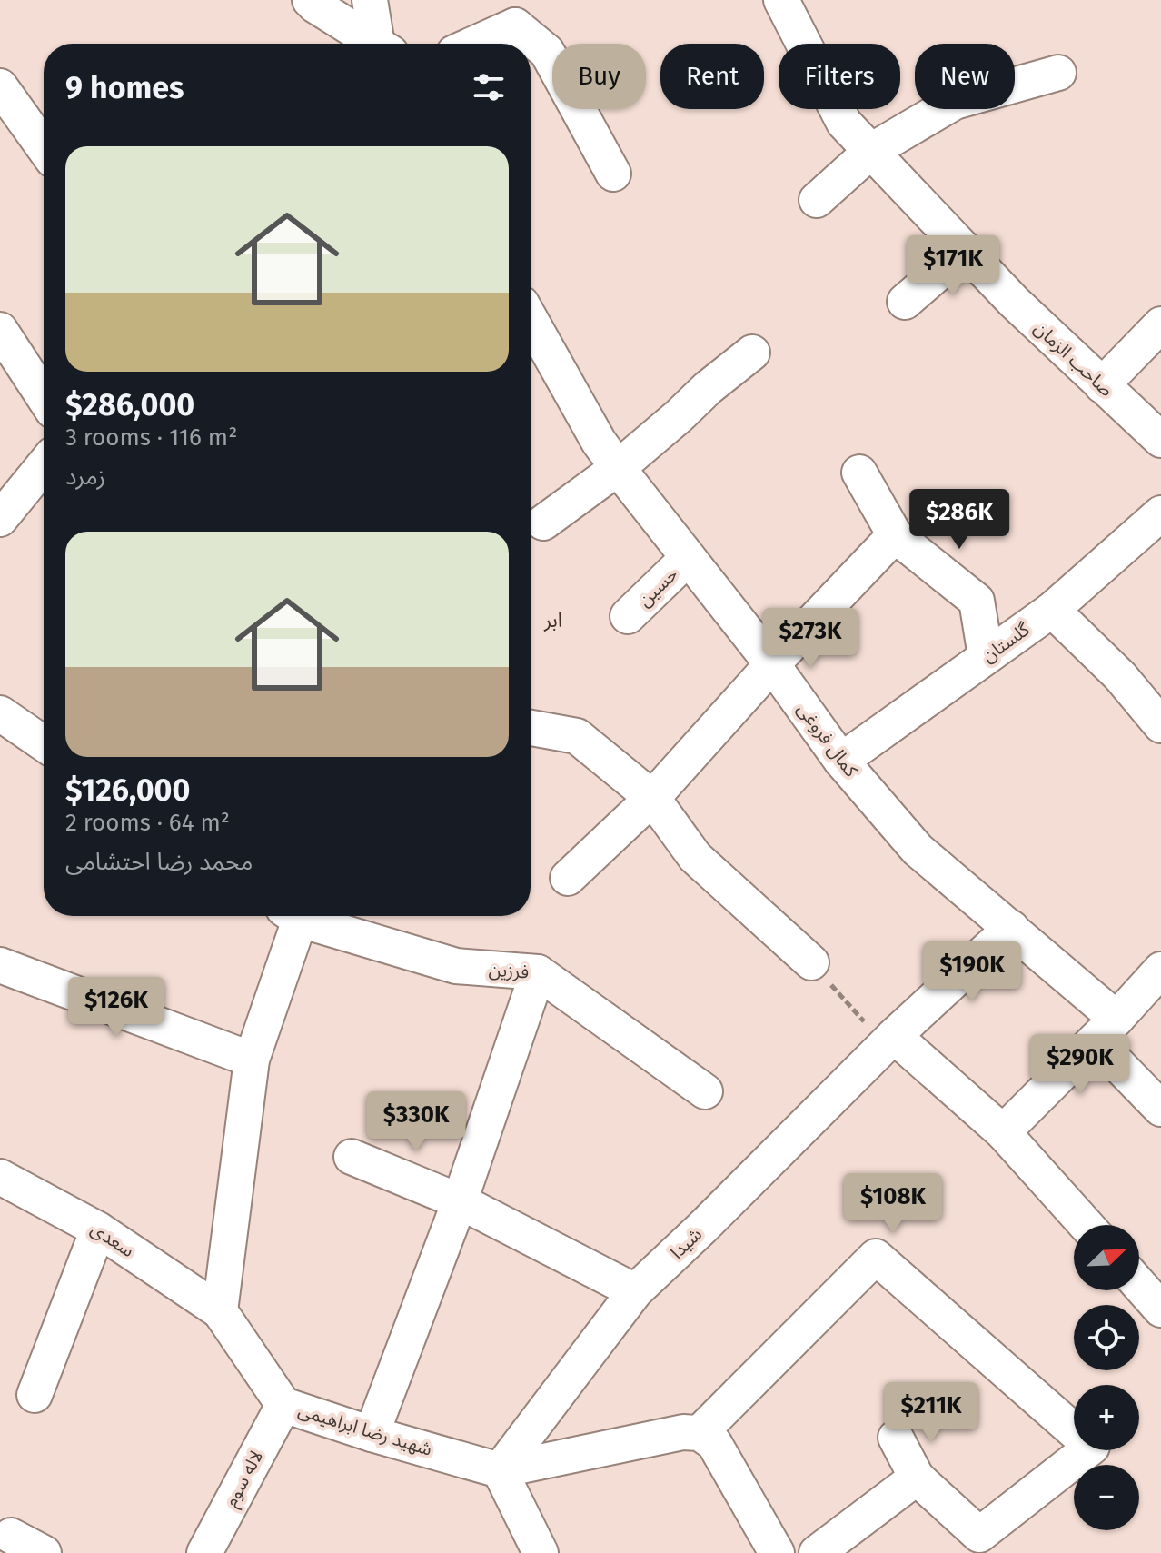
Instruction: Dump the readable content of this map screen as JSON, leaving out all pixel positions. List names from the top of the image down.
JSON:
{
  "streets": {
    "street": [
      "صاحب الزمان",
      "حسین",
      "گلستان",
      "کمال فروغی",
      "فرزین",
      "سعدی",
      "شیدا",
      "شهید رضا ابراهیمی",
      "لاله سوم"
    ]
  },
  "crossings": [
    ["حسین", "کمال فروغی"],
    ["گلستان", "کمال فروغی"],
    ["کمال فروغی", "شیدا"],
    ["سعدی", "شهید رضا ابراهیمی"],
    ["شیدا", "شهید رضا ابراهیمی"],
    ["شهید رضا ابراهیمی", "لاله سوم"]
  ],
  "districts": ["ابر"],
  "north": "top right",
  "page": {
    "chip": [
      "Buy",
      "Rent",
      "Filters",
      "New"
    ],
    "heading": "9 homes",
    "list": [
      {
        "name": "$286,000",
        "note": "3 rooms · 116 m² · زمرد"
      },
      {
        "name": "$126,000",
        "note": "2 rooms · 64 m² · محمد رضا احتشامی"
      }
    ],
    "price": [
      "$171K",
      "$286K",
      "$273K",
      "$190K",
      "$126K",
      "$290K",
      "$330K",
      "$108K",
      "$211K"
    ],
    "map_buttons": ["+", "−"]
  }
}
